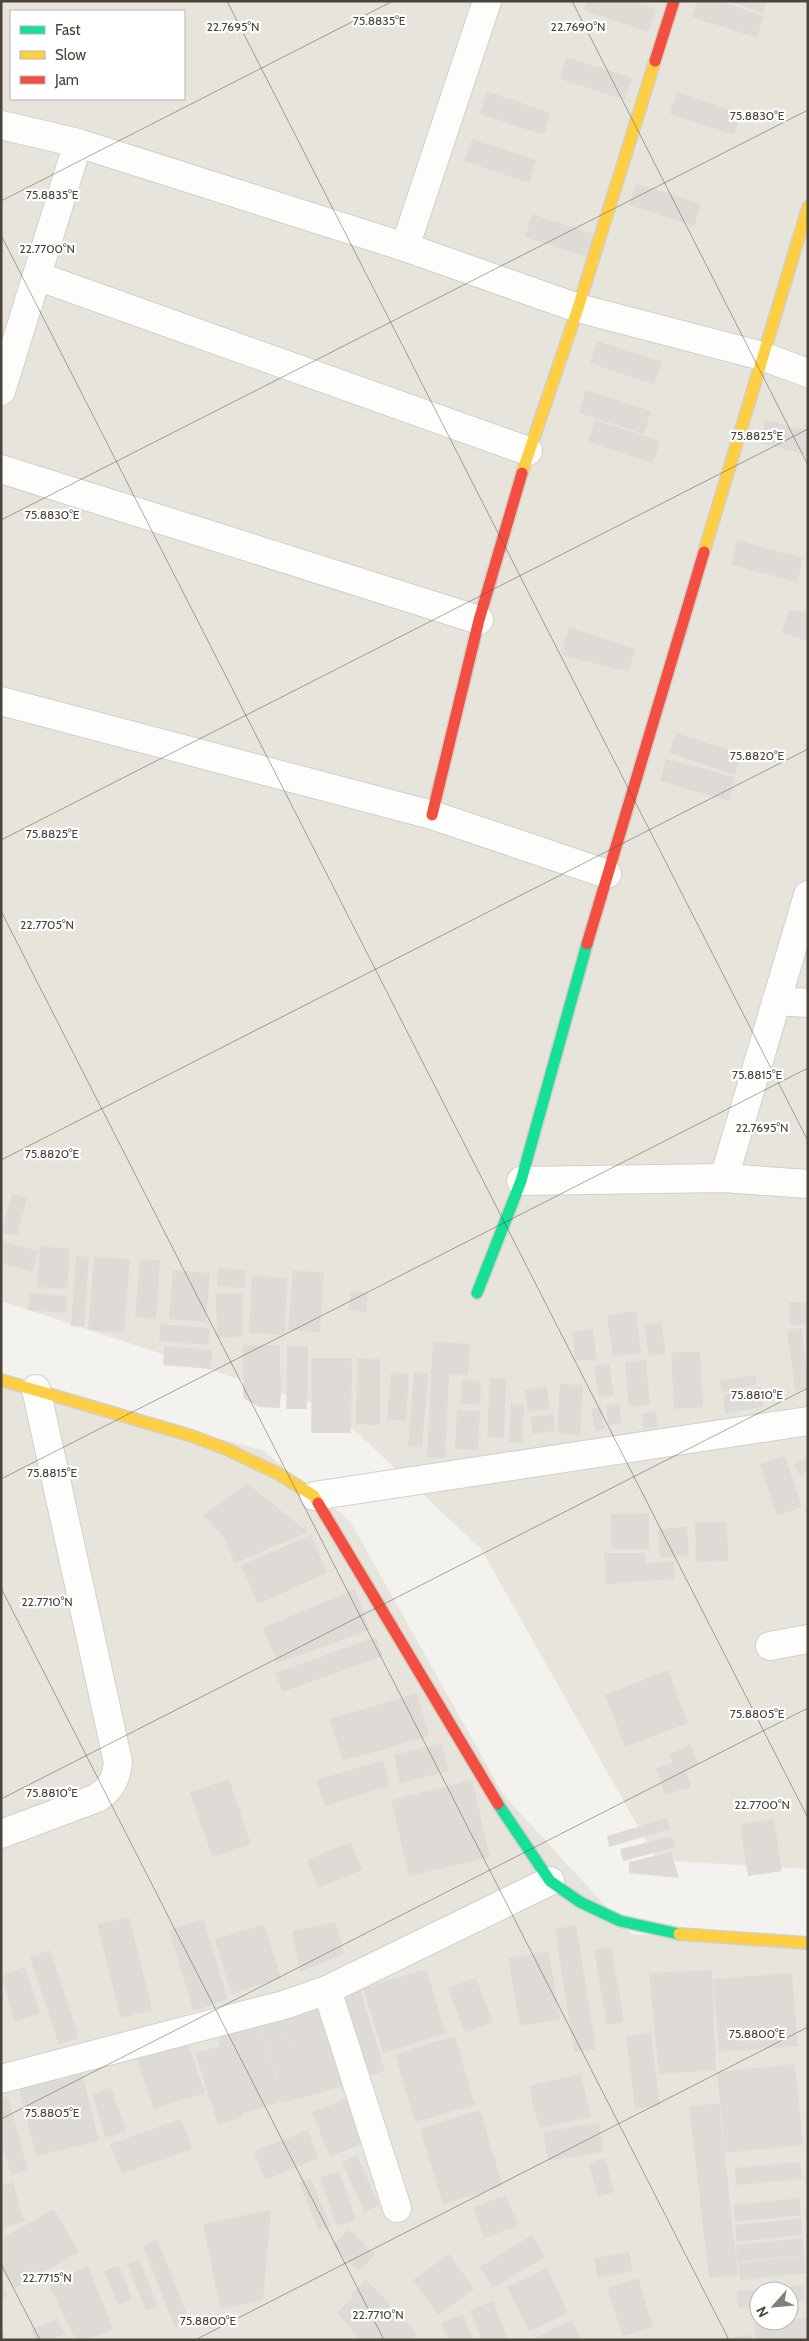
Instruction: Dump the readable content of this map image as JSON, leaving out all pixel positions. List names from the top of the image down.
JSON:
{
  "legend": ["Fast", "Slow", "Jam"],
  "north": "bottom left",
  "coordinates": [
    "75.8835°E",
    "22.7695°N",
    "22.7690°N",
    "75.8830°E",
    "22.7700°N",
    "75.8825°E",
    "75.8820°E",
    "22.7705°N",
    "75.8815°E",
    "75.8810°E",
    "22.7710°N",
    "75.8805°E",
    "75.8800°E",
    "22.7715°N"
  ]
}
